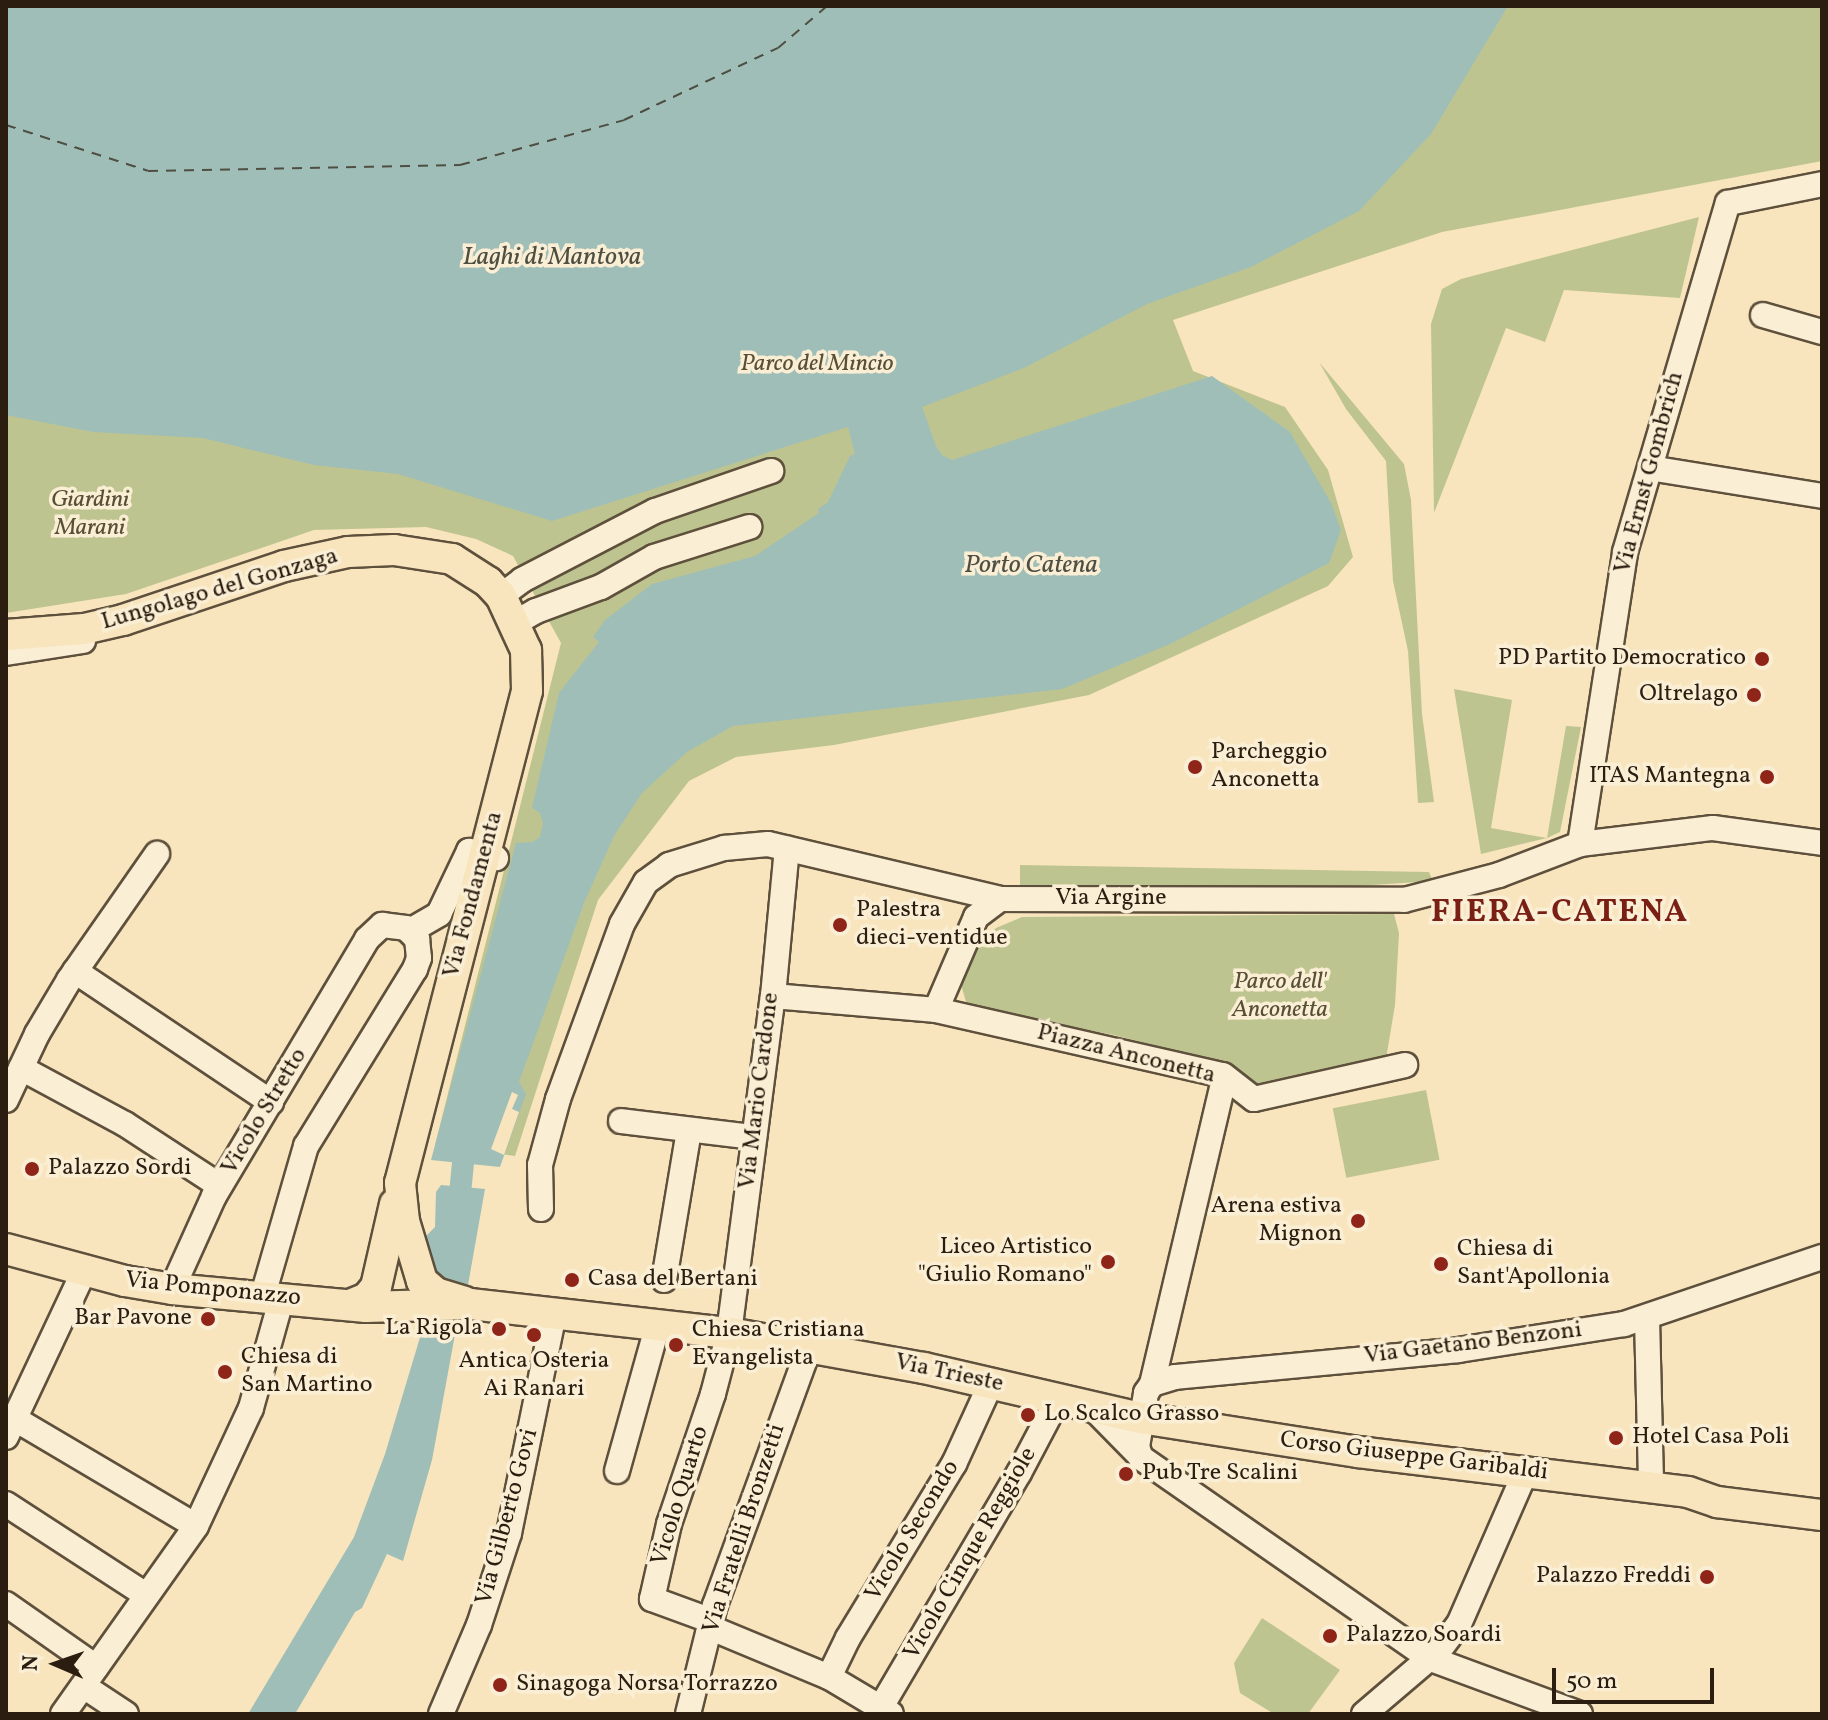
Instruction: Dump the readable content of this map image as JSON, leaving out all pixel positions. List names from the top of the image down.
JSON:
{
  "streets": {
    "main road": [
      "Lungolago del Gonzaga",
      "Via Fondamenta",
      "Via Pomponazzo",
      "Via Trieste",
      "Corso Giuseppe Garibaldi"
    ],
    "street": [
      "Via Ernst Gombrich",
      "Via Argine",
      "Piazza Anconetta",
      "Via Mario Cardone",
      "Vicolo Stretto",
      "Via Gaetano Benzoni",
      "Vicolo Quarto",
      "Via Gilberto Govi",
      "Via Fratelli Bronzetti",
      "Vicolo Secondo",
      "Vicolo Cinque Reggiole"
    ]
  },
  "crossings": [
    ["Via Ernst Gombrich", "Via Argine"],
    ["Lungolago del Gonzaga", "Via Fondamenta"],
    ["Via Fondamenta", "Via Pomponazzo"],
    ["Via Fondamenta", "Via Trieste"],
    ["Via Argine", "Via Mario Cardone"],
    ["Piazza Anconetta", "Via Mario Cardone"],
    ["Via Mario Cardone", "Via Trieste"],
    ["Via Mario Cardone", "Vicolo Quarto"],
    ["Vicolo Stretto", "Via Pomponazzo"],
    ["Via Pomponazzo", "Via Trieste"],
    ["Via Trieste", "Corso Giuseppe Garibaldi"],
    ["Via Trieste", "Vicolo Quarto"],
    ["Via Trieste", "Via Gilberto Govi"],
    ["Via Trieste", "Via Fratelli Bronzetti"],
    ["Via Trieste", "Vicolo Secondo"],
    ["Via Trieste", "Vicolo Cinque Reggiole"],
    ["Vicolo Quarto", "Via Fratelli Bronzetti"]
  ],
  "districts": ["FIERA-CATENA"],
  "water": ["Laghi di Mantova", "Porto Catena"],
  "parks": ["Parco del Mincio", "Giardini Marani", "Parco dell' Anconetta"],
  "places": [
    "PD Partito Democratico",
    "Oltrelago",
    "Parcheggio Anconetta",
    "ITAS Mantegna",
    "Palestra dieci-ventidue",
    "Palazzo Sordi",
    "Arena estiva Mignon",
    "Liceo Artistico \"Giulio Romano\"",
    "Chiesa di Sant'Apollonia",
    "Casa del Bertani",
    "Bar Pavone",
    "La Rigola",
    "Antica Osteria Ai Ranari",
    "Chiesa Cristiana Evangelista",
    "Chiesa di San Martino",
    "Lo Scalco Grasso",
    "Hotel Casa Poli",
    "Pub Tre Scalini",
    "Palazzo Freddi",
    "Palazzo Soardi",
    "Sinagoga Norsa Torrazzo"
  ],
  "scale_bar": "50 m",
  "north": "left"
}
